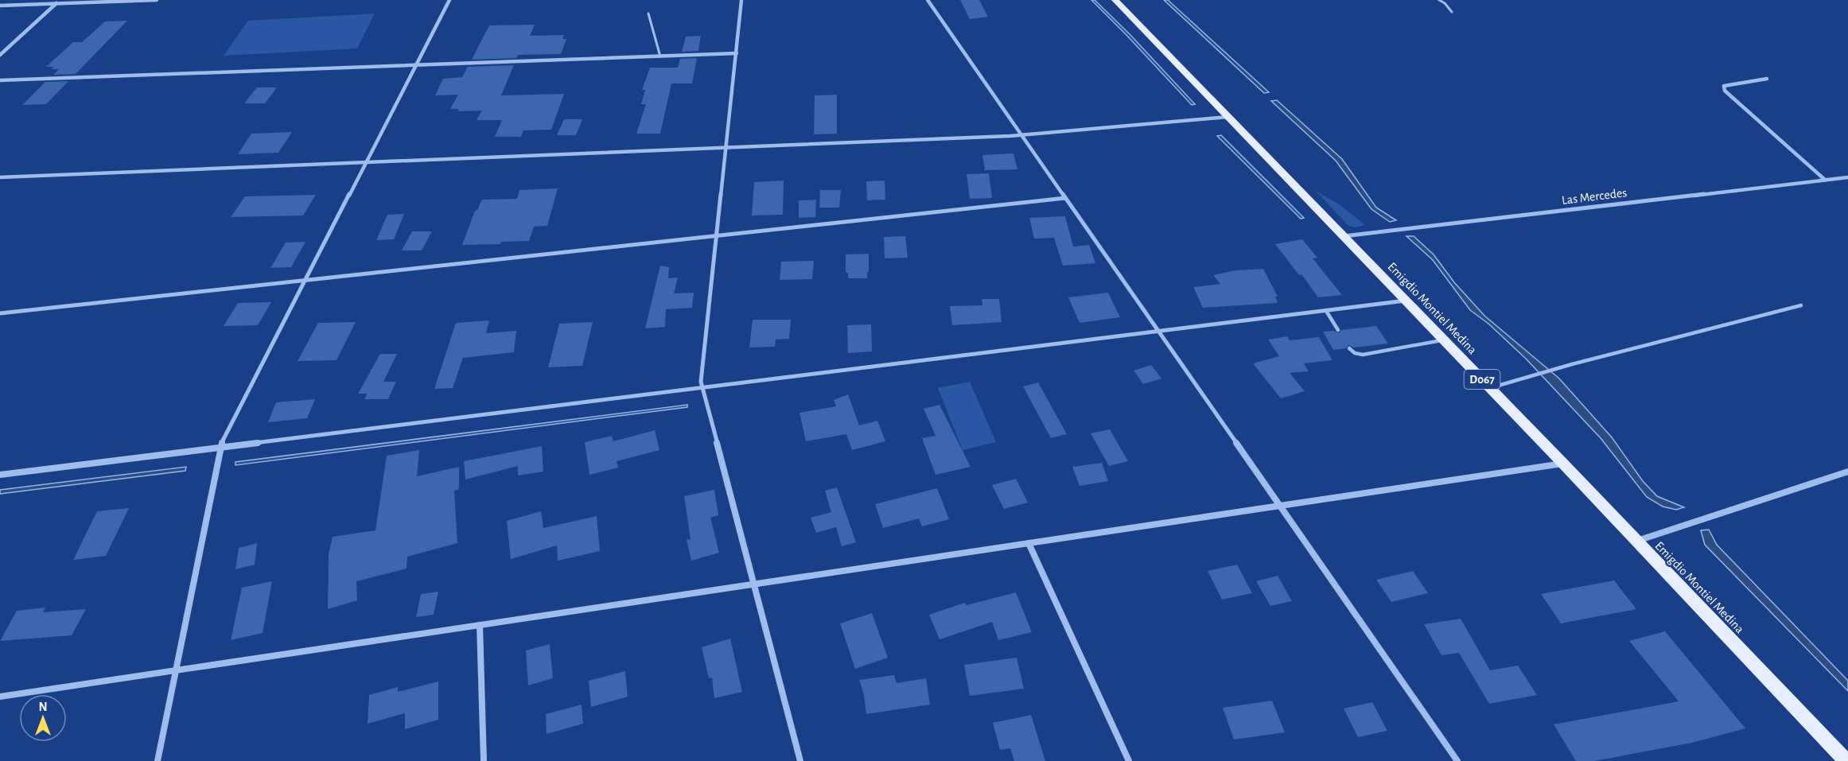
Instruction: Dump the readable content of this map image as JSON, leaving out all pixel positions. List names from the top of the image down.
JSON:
{
  "streets": {
    "main road": ["Emigdio Montiel Medina", "D067"],
    "street": ["Las Mercedes"]
  },
  "crossings": [
    ["Las Mercedes", "Emigdio Montiel Medina"]
  ],
  "north": "top"
}
